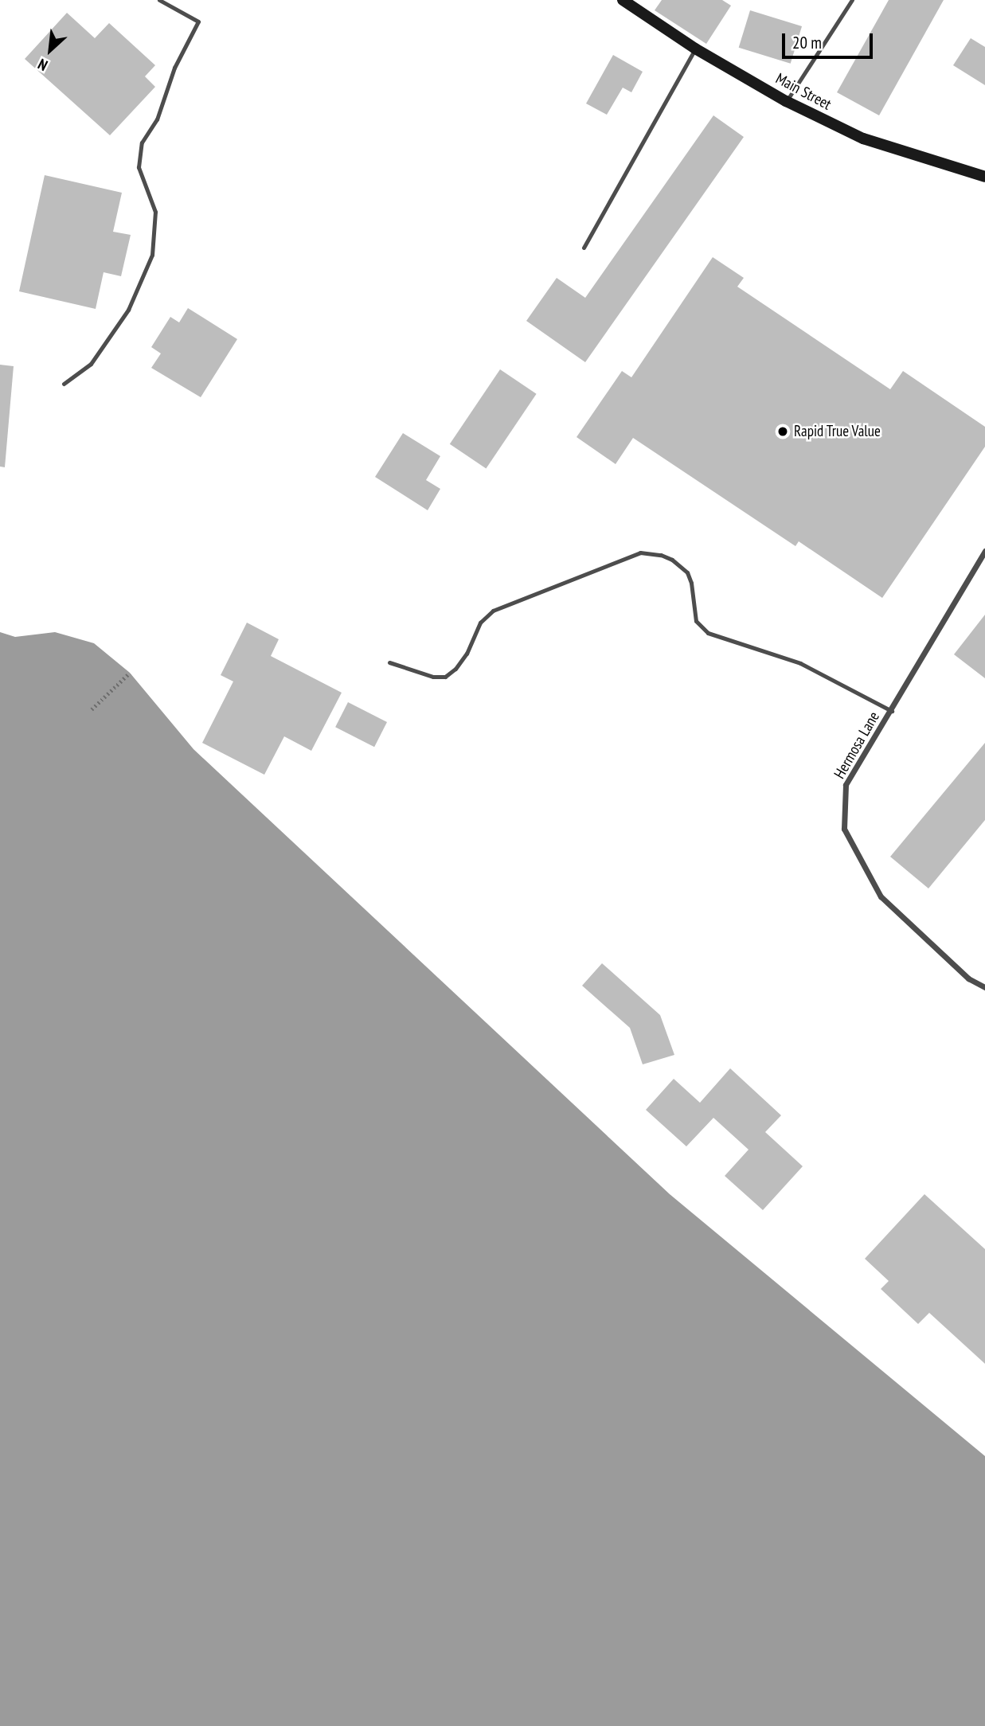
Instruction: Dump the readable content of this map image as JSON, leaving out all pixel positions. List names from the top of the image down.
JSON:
{
  "streets": {
    "street": ["Main Street", "Hermosa Lane"]
  },
  "places": ["Rapid True Value"],
  "scale_bar": "20 m",
  "north": "bottom left"
}
